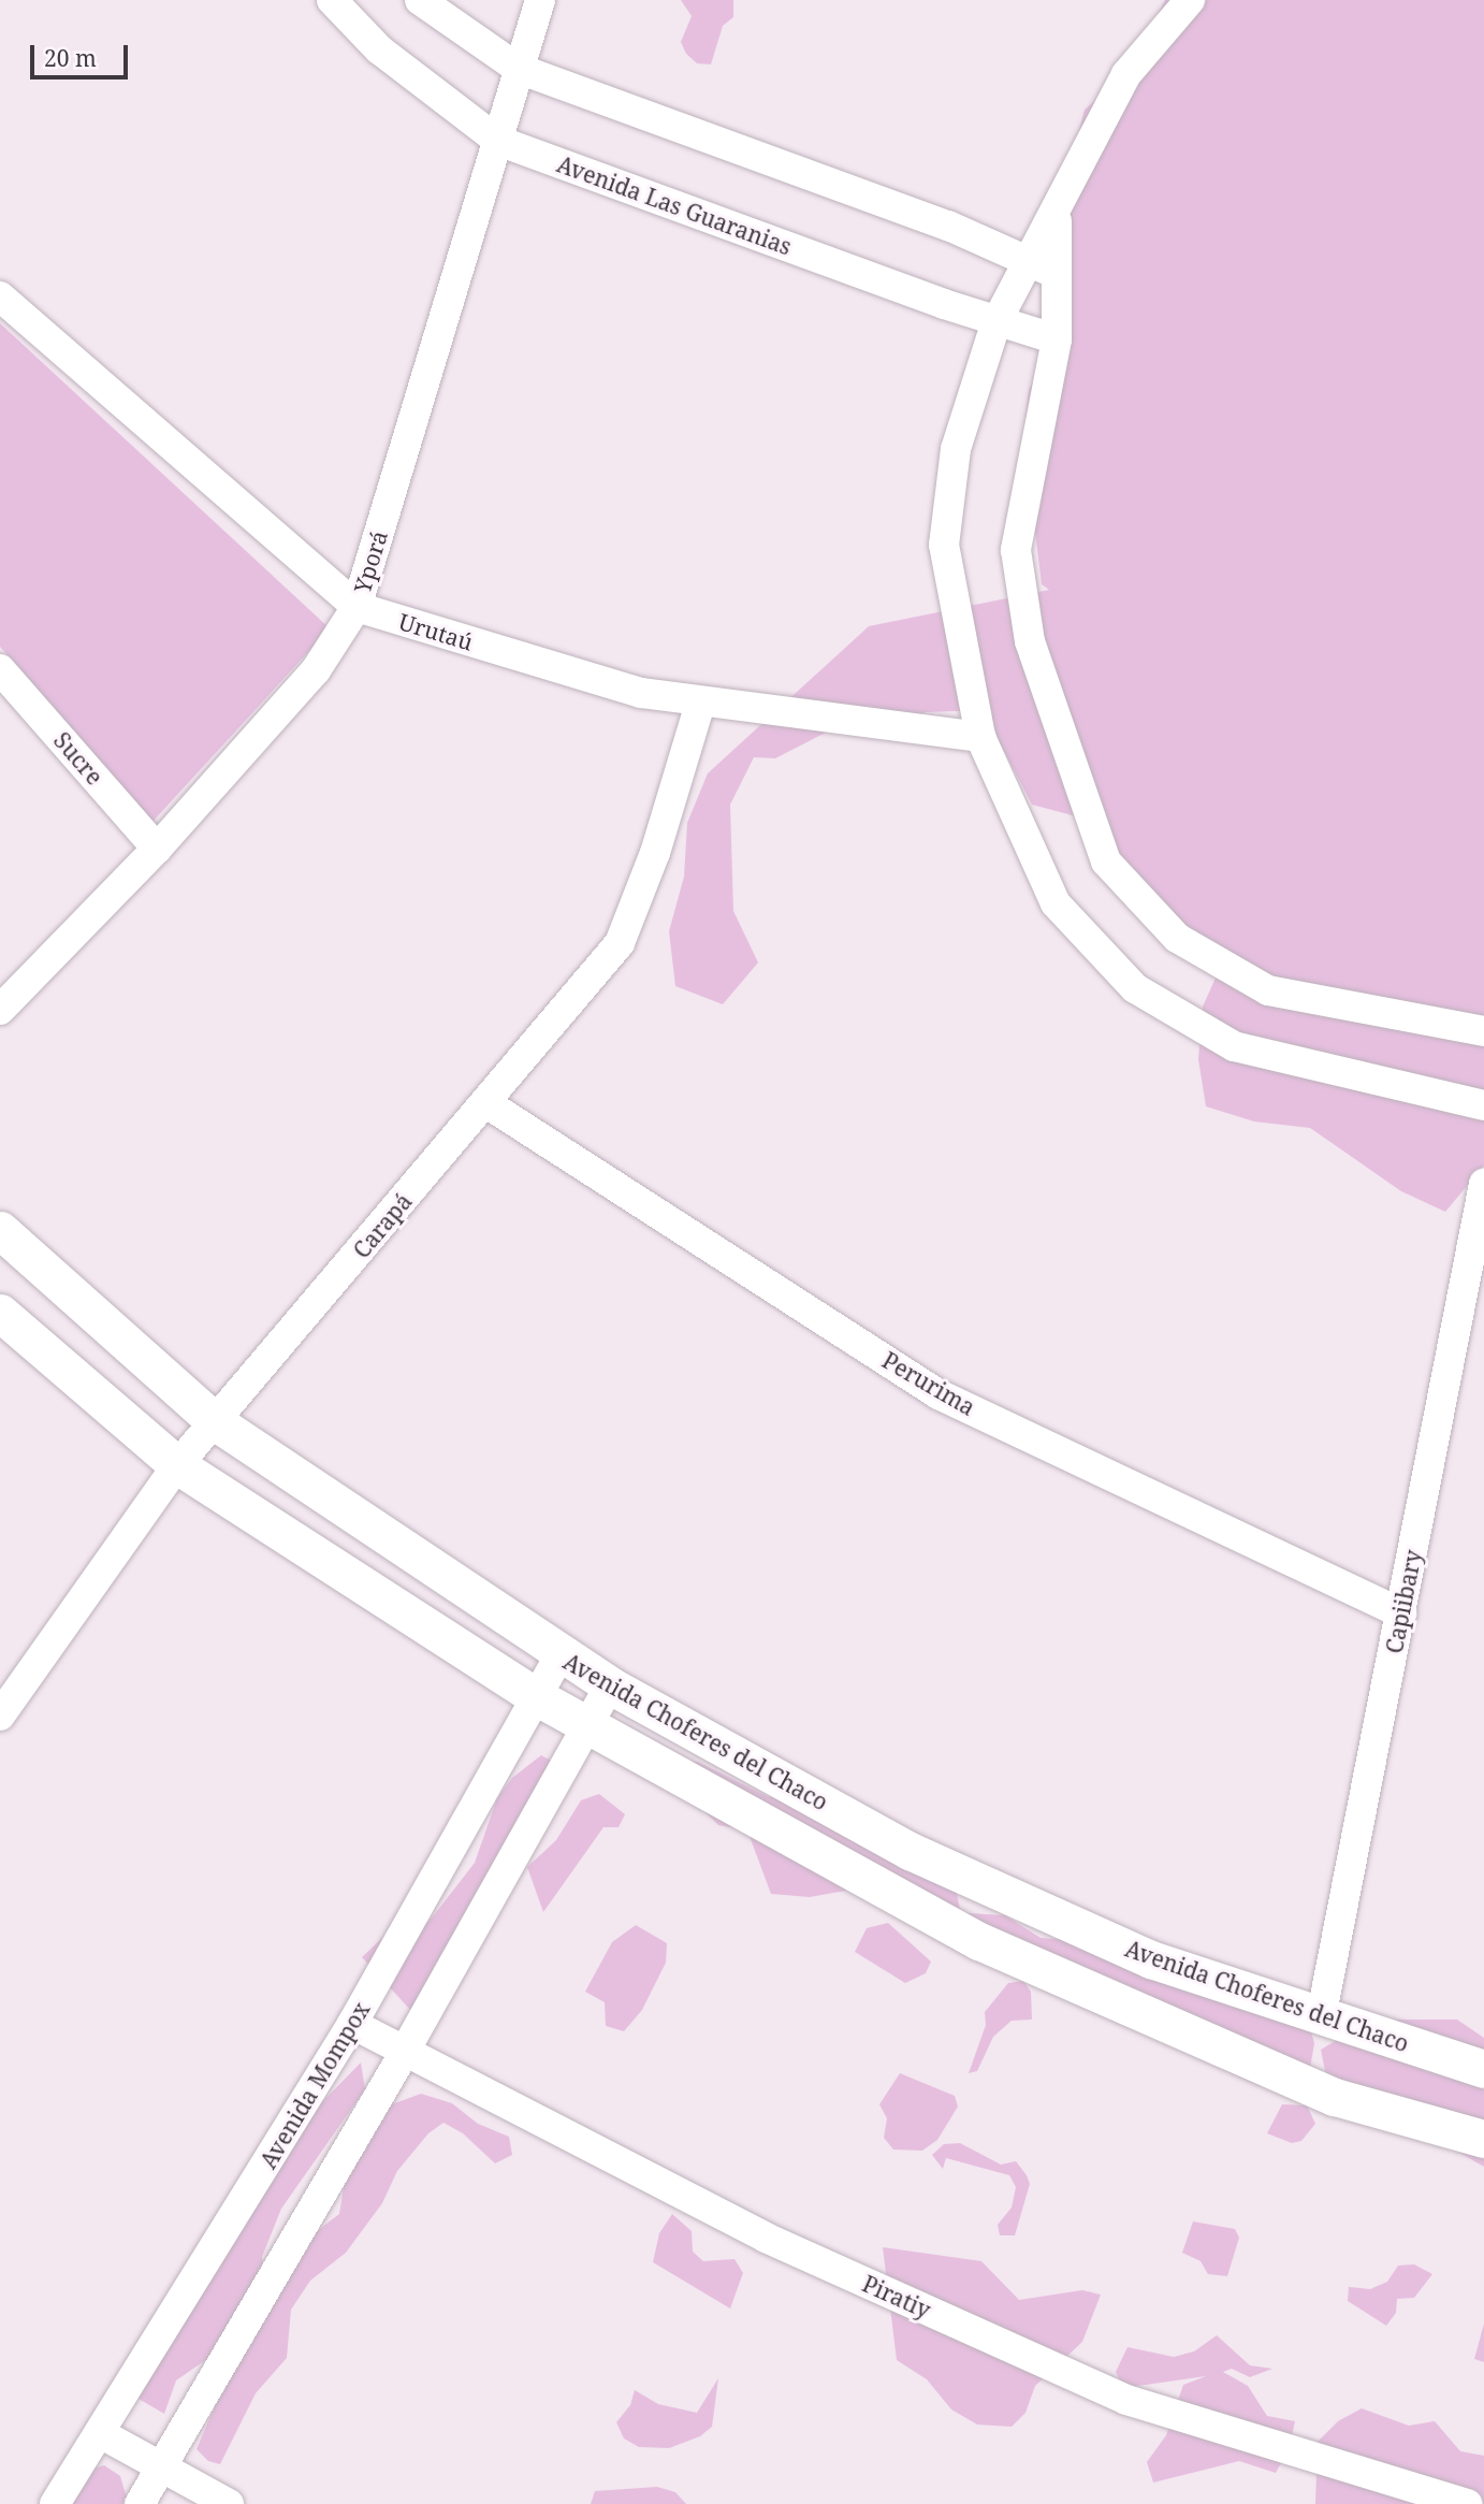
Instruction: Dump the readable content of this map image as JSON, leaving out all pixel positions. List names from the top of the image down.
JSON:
{
  "streets": {
    "street": [
      "Avenida Las Guaranias",
      "Yporá",
      "Urutaú",
      "Sucre",
      "Carapá",
      "Perurima",
      "Capiibary",
      "Avenida Choferes del Chaco",
      "Avenida Mompox",
      "Piratiy"
    ]
  },
  "crossings": [
    ["Avenida Las Guaranias", "Yporá"],
    ["Yporá", "Urutaú"],
    ["Yporá", "Sucre"],
    ["Urutaú", "Carapá"],
    ["Carapá", "Perurima"],
    ["Carapá", "Avenida Choferes del Chaco"],
    ["Perurima", "Capiibary"],
    ["Capiibary", "Avenida Choferes del Chaco"],
    ["Avenida Choferes del Chaco", "Avenida Mompox"],
    ["Avenida Mompox", "Piratiy"]
  ],
  "scale_bar": "20 m"
}
